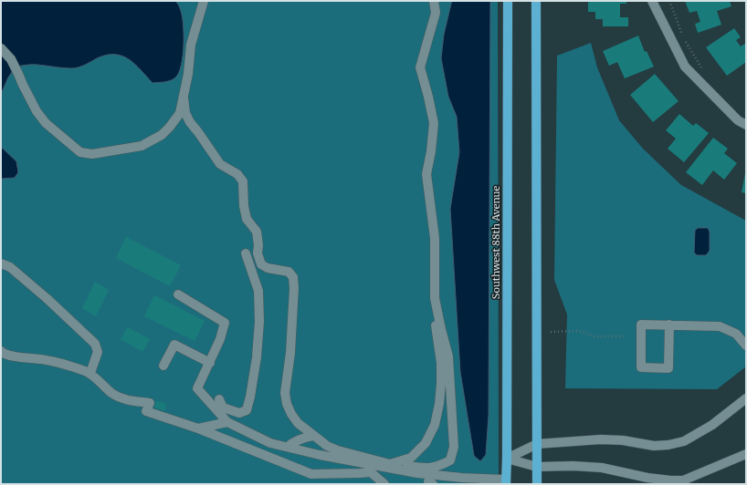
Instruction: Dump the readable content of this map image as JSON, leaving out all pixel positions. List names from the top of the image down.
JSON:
{
  "streets": {
    "main road": ["Southwest 88th Avenue"]
  }
}
